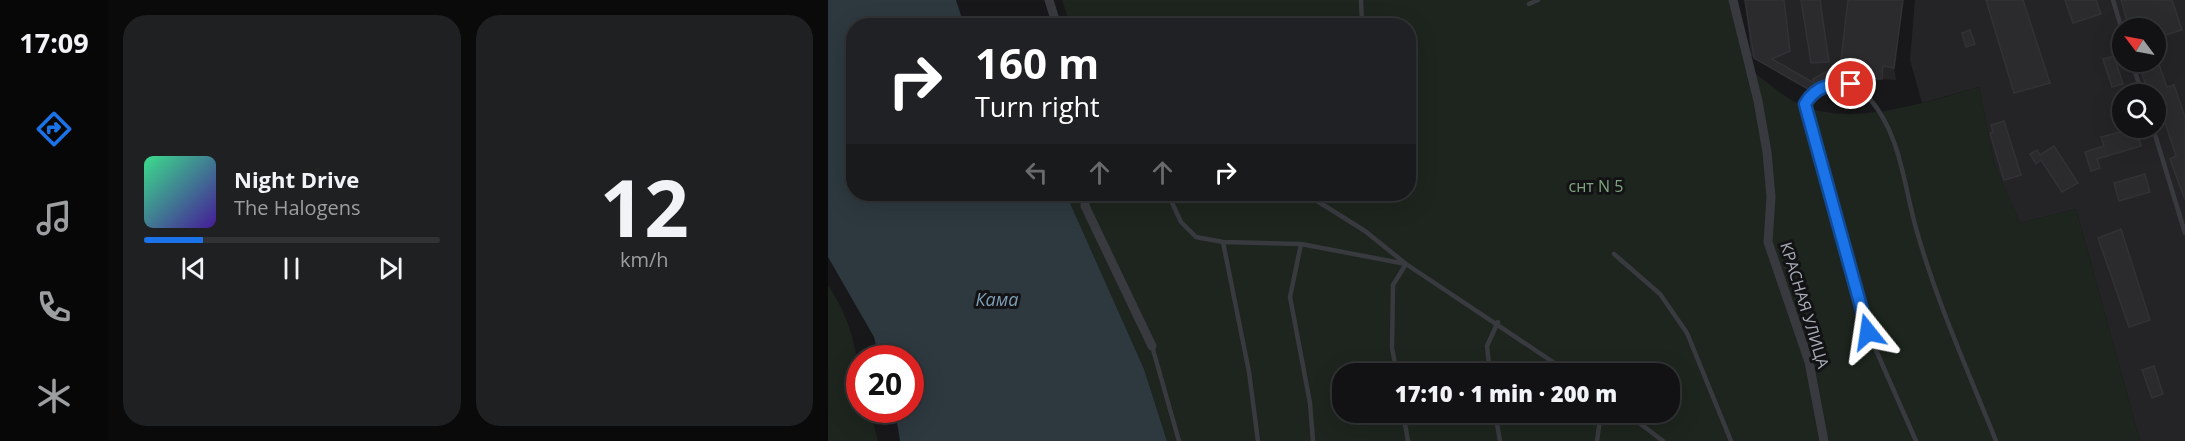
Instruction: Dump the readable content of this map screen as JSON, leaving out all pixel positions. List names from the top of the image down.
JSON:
{
  "streets": {
    "street": ["КРАСНАЯ УЛИЦА"]
  },
  "water": ["Кама"],
  "parks": ["снт N 5"],
  "north": "top left",
  "page": {
    "tabs": "17:09",
    "tile": ["12", "km/h"],
    "turn": ["160 m", "Turn right"],
    "song": ["Night Drive", "The Halogens"],
    "limit": "20",
    "trip": "17:10 · 1 min · 200 m"
  }
}
